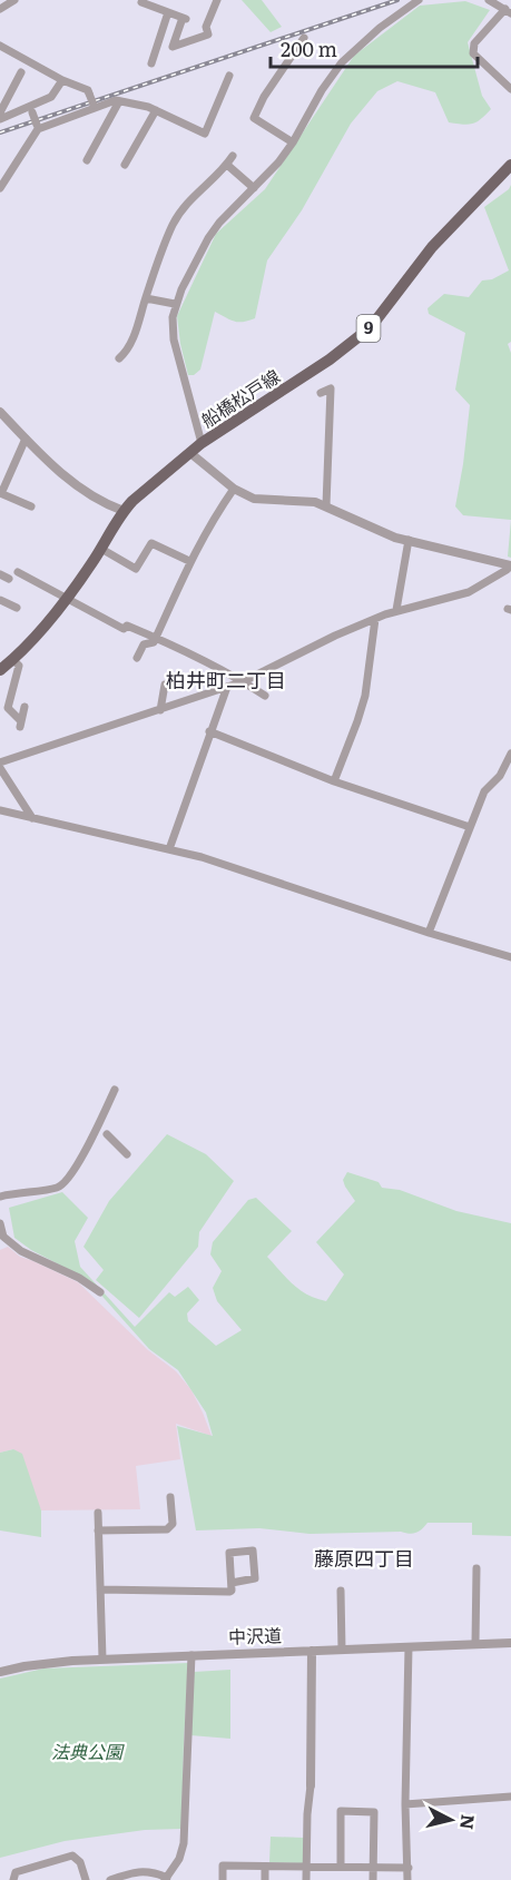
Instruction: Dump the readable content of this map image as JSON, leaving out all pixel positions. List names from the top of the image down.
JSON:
{
  "streets": {
    "main road": ["9", "船橋松戸線"],
    "street": ["中沢道"]
  },
  "districts": ["柏井町二丁目", "藤原四丁目"],
  "parks": ["法典公園"],
  "scale_bar": "200 m",
  "north": "right"
}
